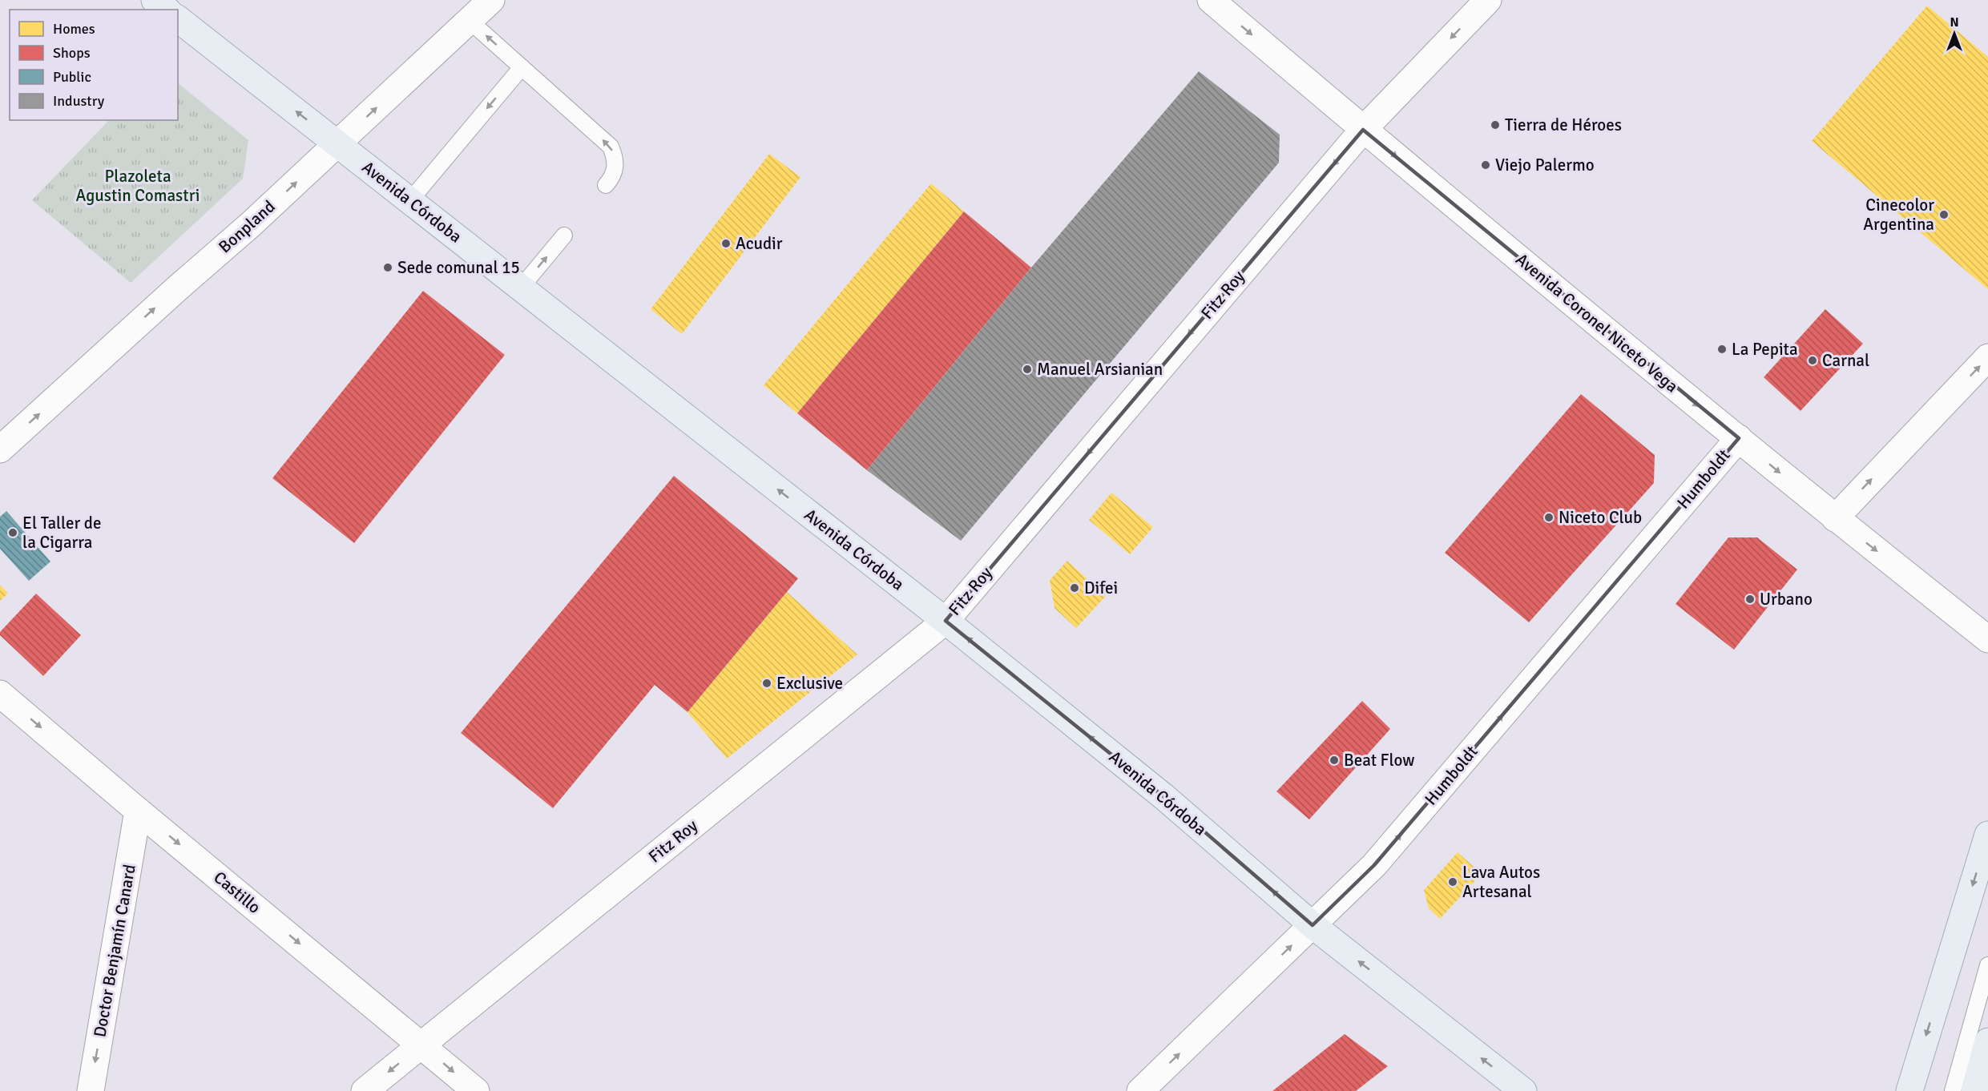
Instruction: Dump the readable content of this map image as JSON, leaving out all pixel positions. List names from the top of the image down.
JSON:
{
  "streets": {
    "main road": ["Avenida Córdoba"],
    "street": [
      "Bonpland",
      "Fitz Roy",
      "Avenida Coronel Niceto Vega",
      "Humboldt",
      "Castillo",
      "Doctor Benjamín Canard"
    ]
  },
  "crossings": [
    ["Avenida Córdoba", "Bonpland"],
    ["Avenida Córdoba", "Fitz Roy"],
    ["Avenida Córdoba", "Humboldt"],
    ["Fitz Roy", "Avenida Coronel Niceto Vega"],
    ["Fitz Roy", "Castillo"],
    ["Avenida Coronel Niceto Vega", "Humboldt"],
    ["Castillo", "Doctor Benjamín Canard"]
  ],
  "one_way": [
    "Avenida Córdoba",
    "Bonpland",
    "Fitz Roy",
    "Avenida Coronel Niceto Vega",
    "Humboldt",
    "Castillo",
    "Doctor Benjamín Canard"
  ],
  "parks": ["Plazoleta Agustin Comastri"],
  "places": [
    "Tierra de Héroes",
    "Viejo Palermo",
    "Cinecolor Argentina",
    "Acudir",
    "Sede comunal 15",
    "La Pepita",
    "Carnal",
    "Manuel Arsianian",
    "Niceto Club",
    "El Taller de la Cigarra",
    "Difei",
    "Urbano",
    "Exclusive",
    "Beat Flow",
    "Lava Autos Artesanal"
  ],
  "legend": [
    "Homes",
    "Shops",
    "Public",
    "Industry"
  ],
  "north": "top"
}
